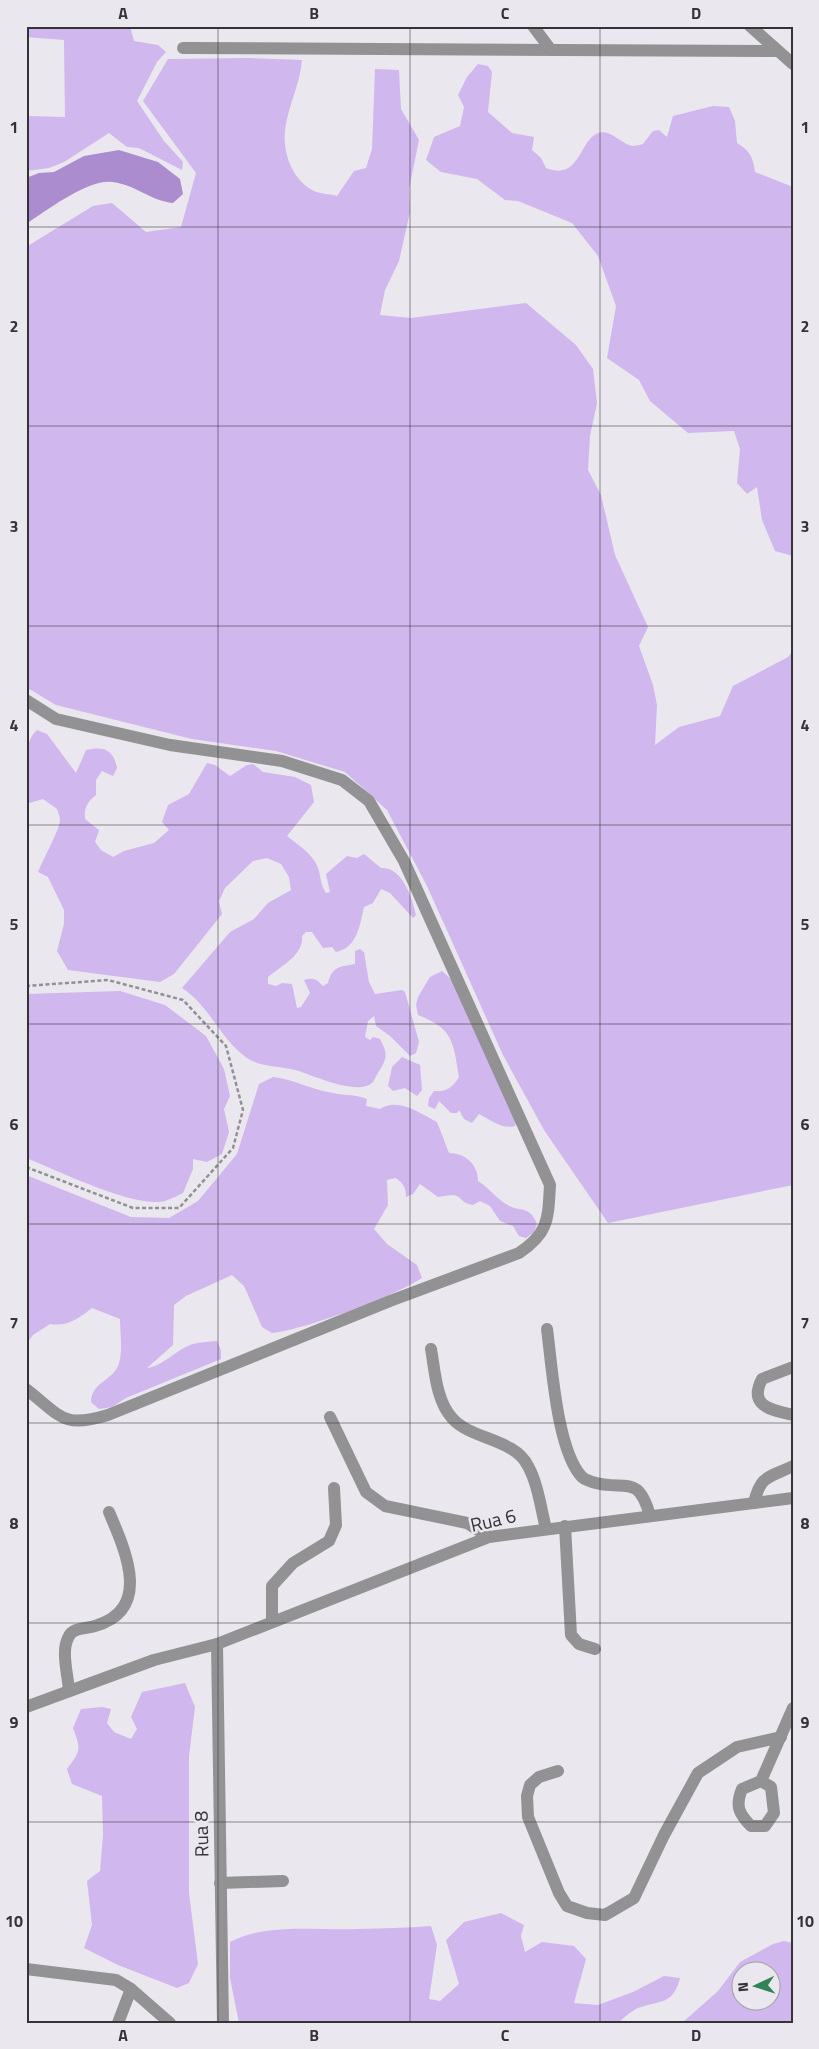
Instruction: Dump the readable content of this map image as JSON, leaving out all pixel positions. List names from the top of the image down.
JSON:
{
  "streets": {
    "street": ["Rua 6", "Rua 8"]
  },
  "crossings": [
    ["Rua 6", "Rua 8"]
  ],
  "north": "left",
  "grid": {
    "columns": [
      "A",
      "B",
      "C",
      "D"
    ],
    "rows": [
      "1",
      "2",
      "3",
      "4",
      "5",
      "6",
      "7",
      "8",
      "9",
      "10"
    ]
  }
}
